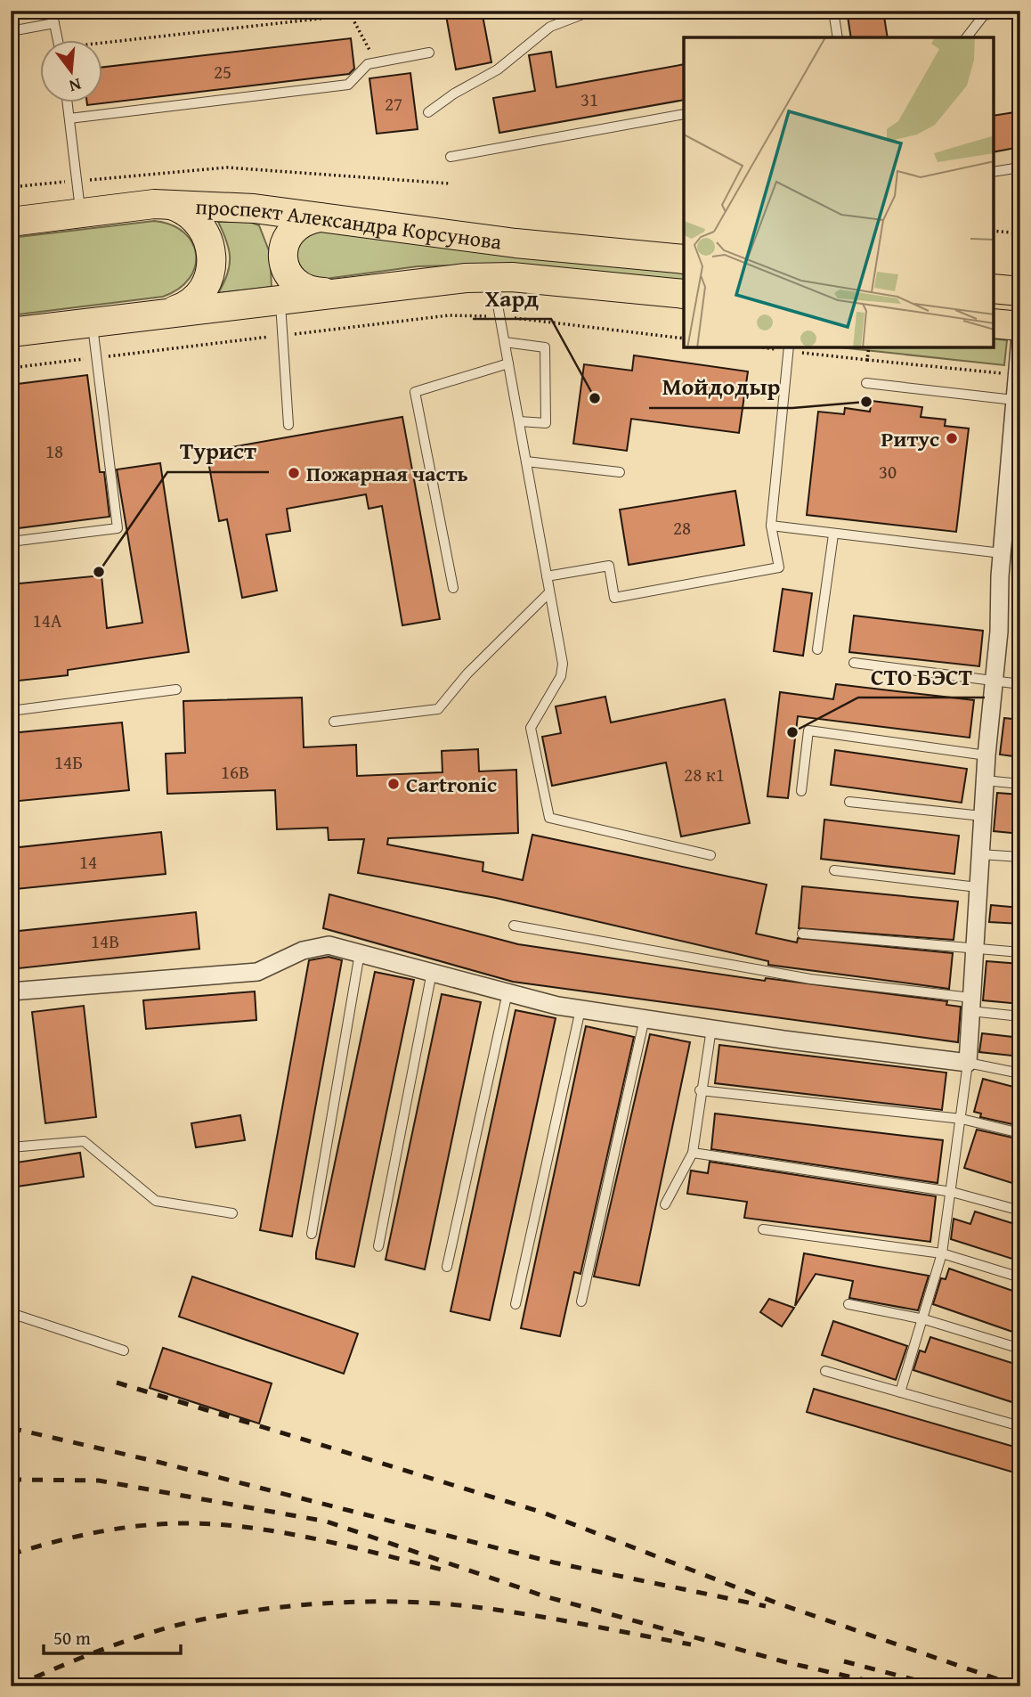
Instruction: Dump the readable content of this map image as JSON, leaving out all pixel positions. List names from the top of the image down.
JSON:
{
  "streets": {
    "main road": ["проспект Александра Корсунова"]
  },
  "places": [
    "Хард",
    "Мойдодыр",
    "Ритус",
    "Пожарная часть",
    "Турист",
    "СТО БЭСТ",
    "Cartronic"
  ],
  "house_numbers": [
    "25",
    "31",
    "27",
    "18",
    "30",
    "28",
    "14А",
    "14Б",
    "16В",
    "28 к1",
    "14",
    "14В"
  ],
  "scale_bar": "50 m",
  "north": "bottom"
}
